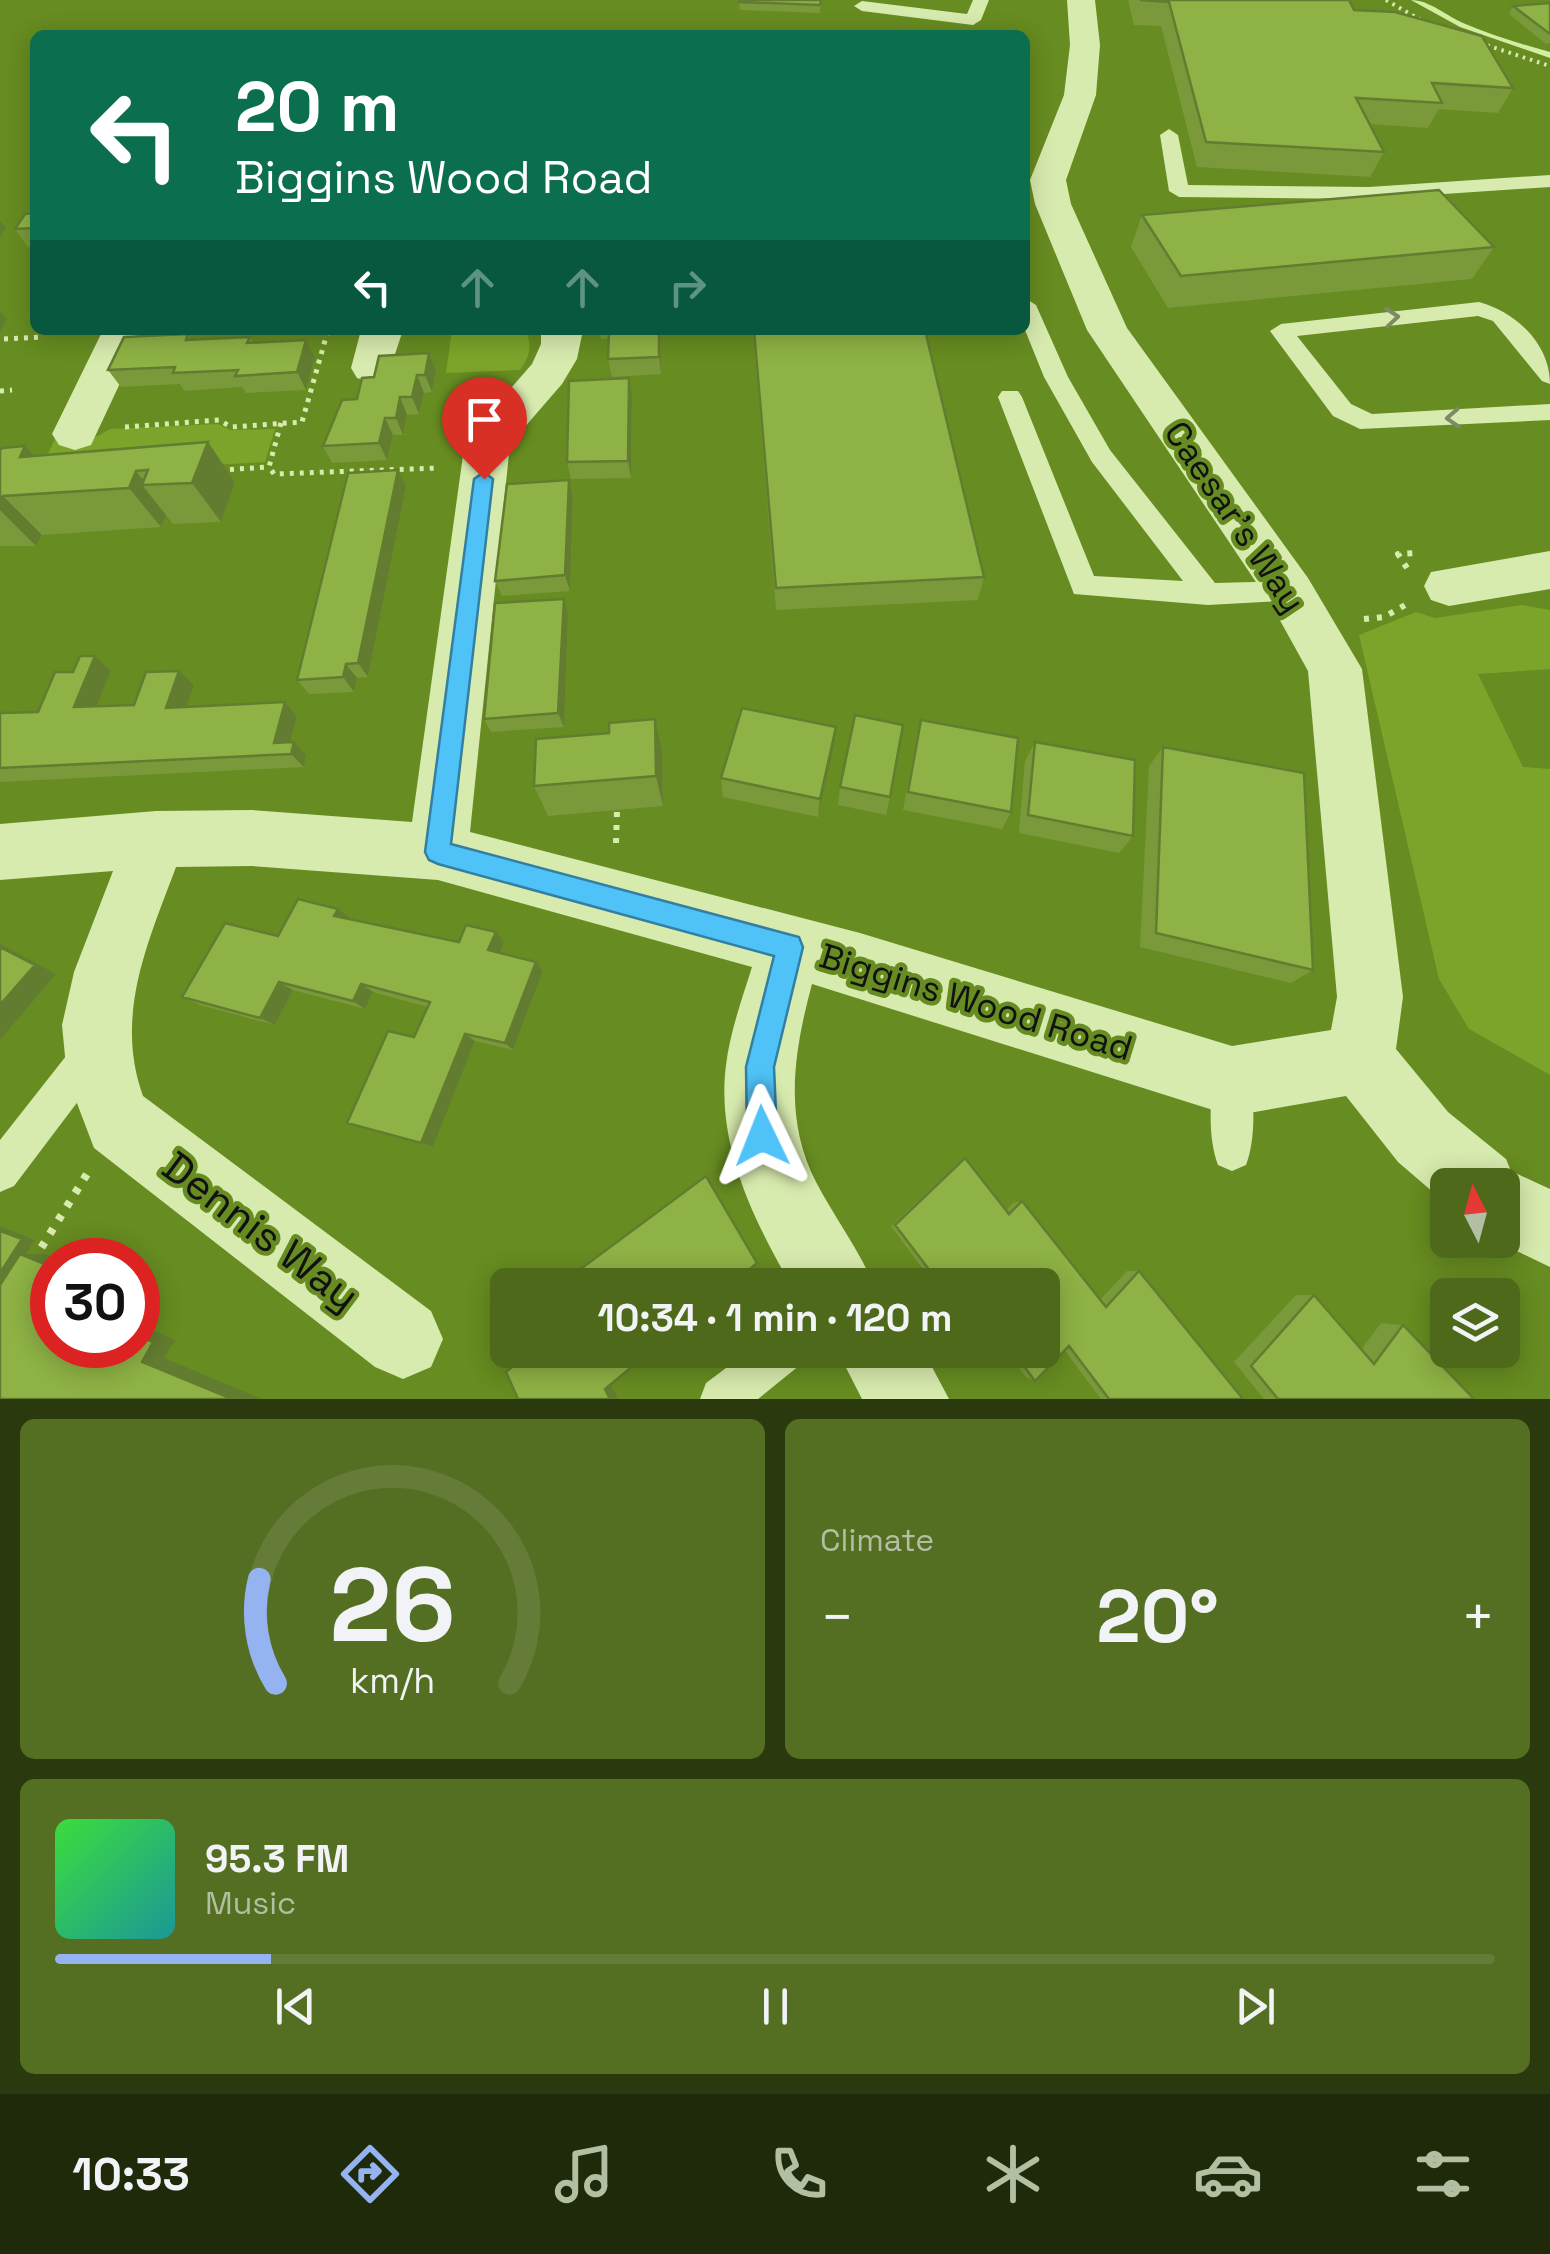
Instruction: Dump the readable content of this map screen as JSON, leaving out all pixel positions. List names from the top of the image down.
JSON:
{
  "streets": {
    "street": ["Caesar's Way", "Biggins Wood Road", "Dennis Way"]
  },
  "crossings": [
    ["Caesar's Way", "Biggins Wood Road"]
  ],
  "north": "top",
  "page": {
    "turn": ["20 m", "Biggins Wood Road"],
    "limit": "30",
    "trip": "10:34 · 1 min · 120 m",
    "tile": "Climate",
    "heat": ["−", "20°", "+"],
    "song": ["95.3 FM", "Music"],
    "tabs": "10:33",
    "gauge": ["26", "km/h"]
  }
}
